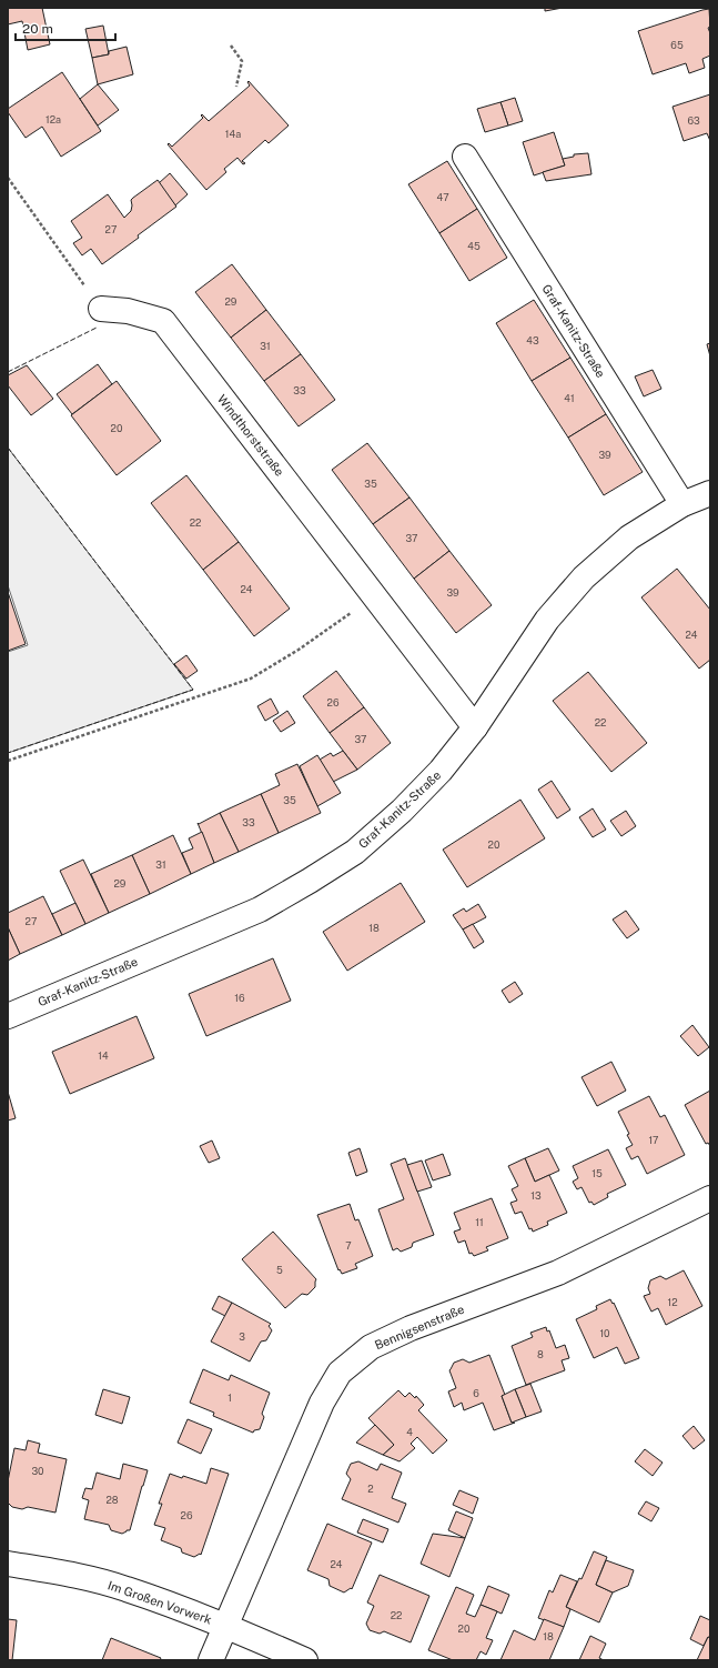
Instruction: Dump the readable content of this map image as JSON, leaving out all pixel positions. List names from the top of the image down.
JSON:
{
  "streets": {
    "street": [
      "Graf-Kanitz-Straße",
      "Windthorststraße",
      "Bennigsenstraße",
      "Im Großen Vorwerk"
    ]
  },
  "crossings": [
    ["Graf-Kanitz-Straße", "Windthorststraße"],
    ["Bennigsenstraße", "Im Großen Vorwerk"]
  ],
  "house_numbers": [
    "65",
    "12a",
    "63",
    "14a",
    "47",
    "27",
    "45",
    "29",
    "43",
    "31",
    "33",
    "41",
    "20",
    "39",
    "35",
    "22",
    "37",
    "24",
    "39",
    "24",
    "26",
    "22",
    "37",
    "35",
    "33",
    "20",
    "31",
    "29",
    "27",
    "18",
    "16",
    "14",
    "17",
    "15",
    "13",
    "11",
    "7",
    "5",
    "12",
    "10",
    "3",
    "8",
    "6",
    "1",
    "4",
    "30",
    "2",
    "28",
    "26",
    "24",
    "22",
    "20",
    "18"
  ],
  "scale_bar": "20 m"
}
